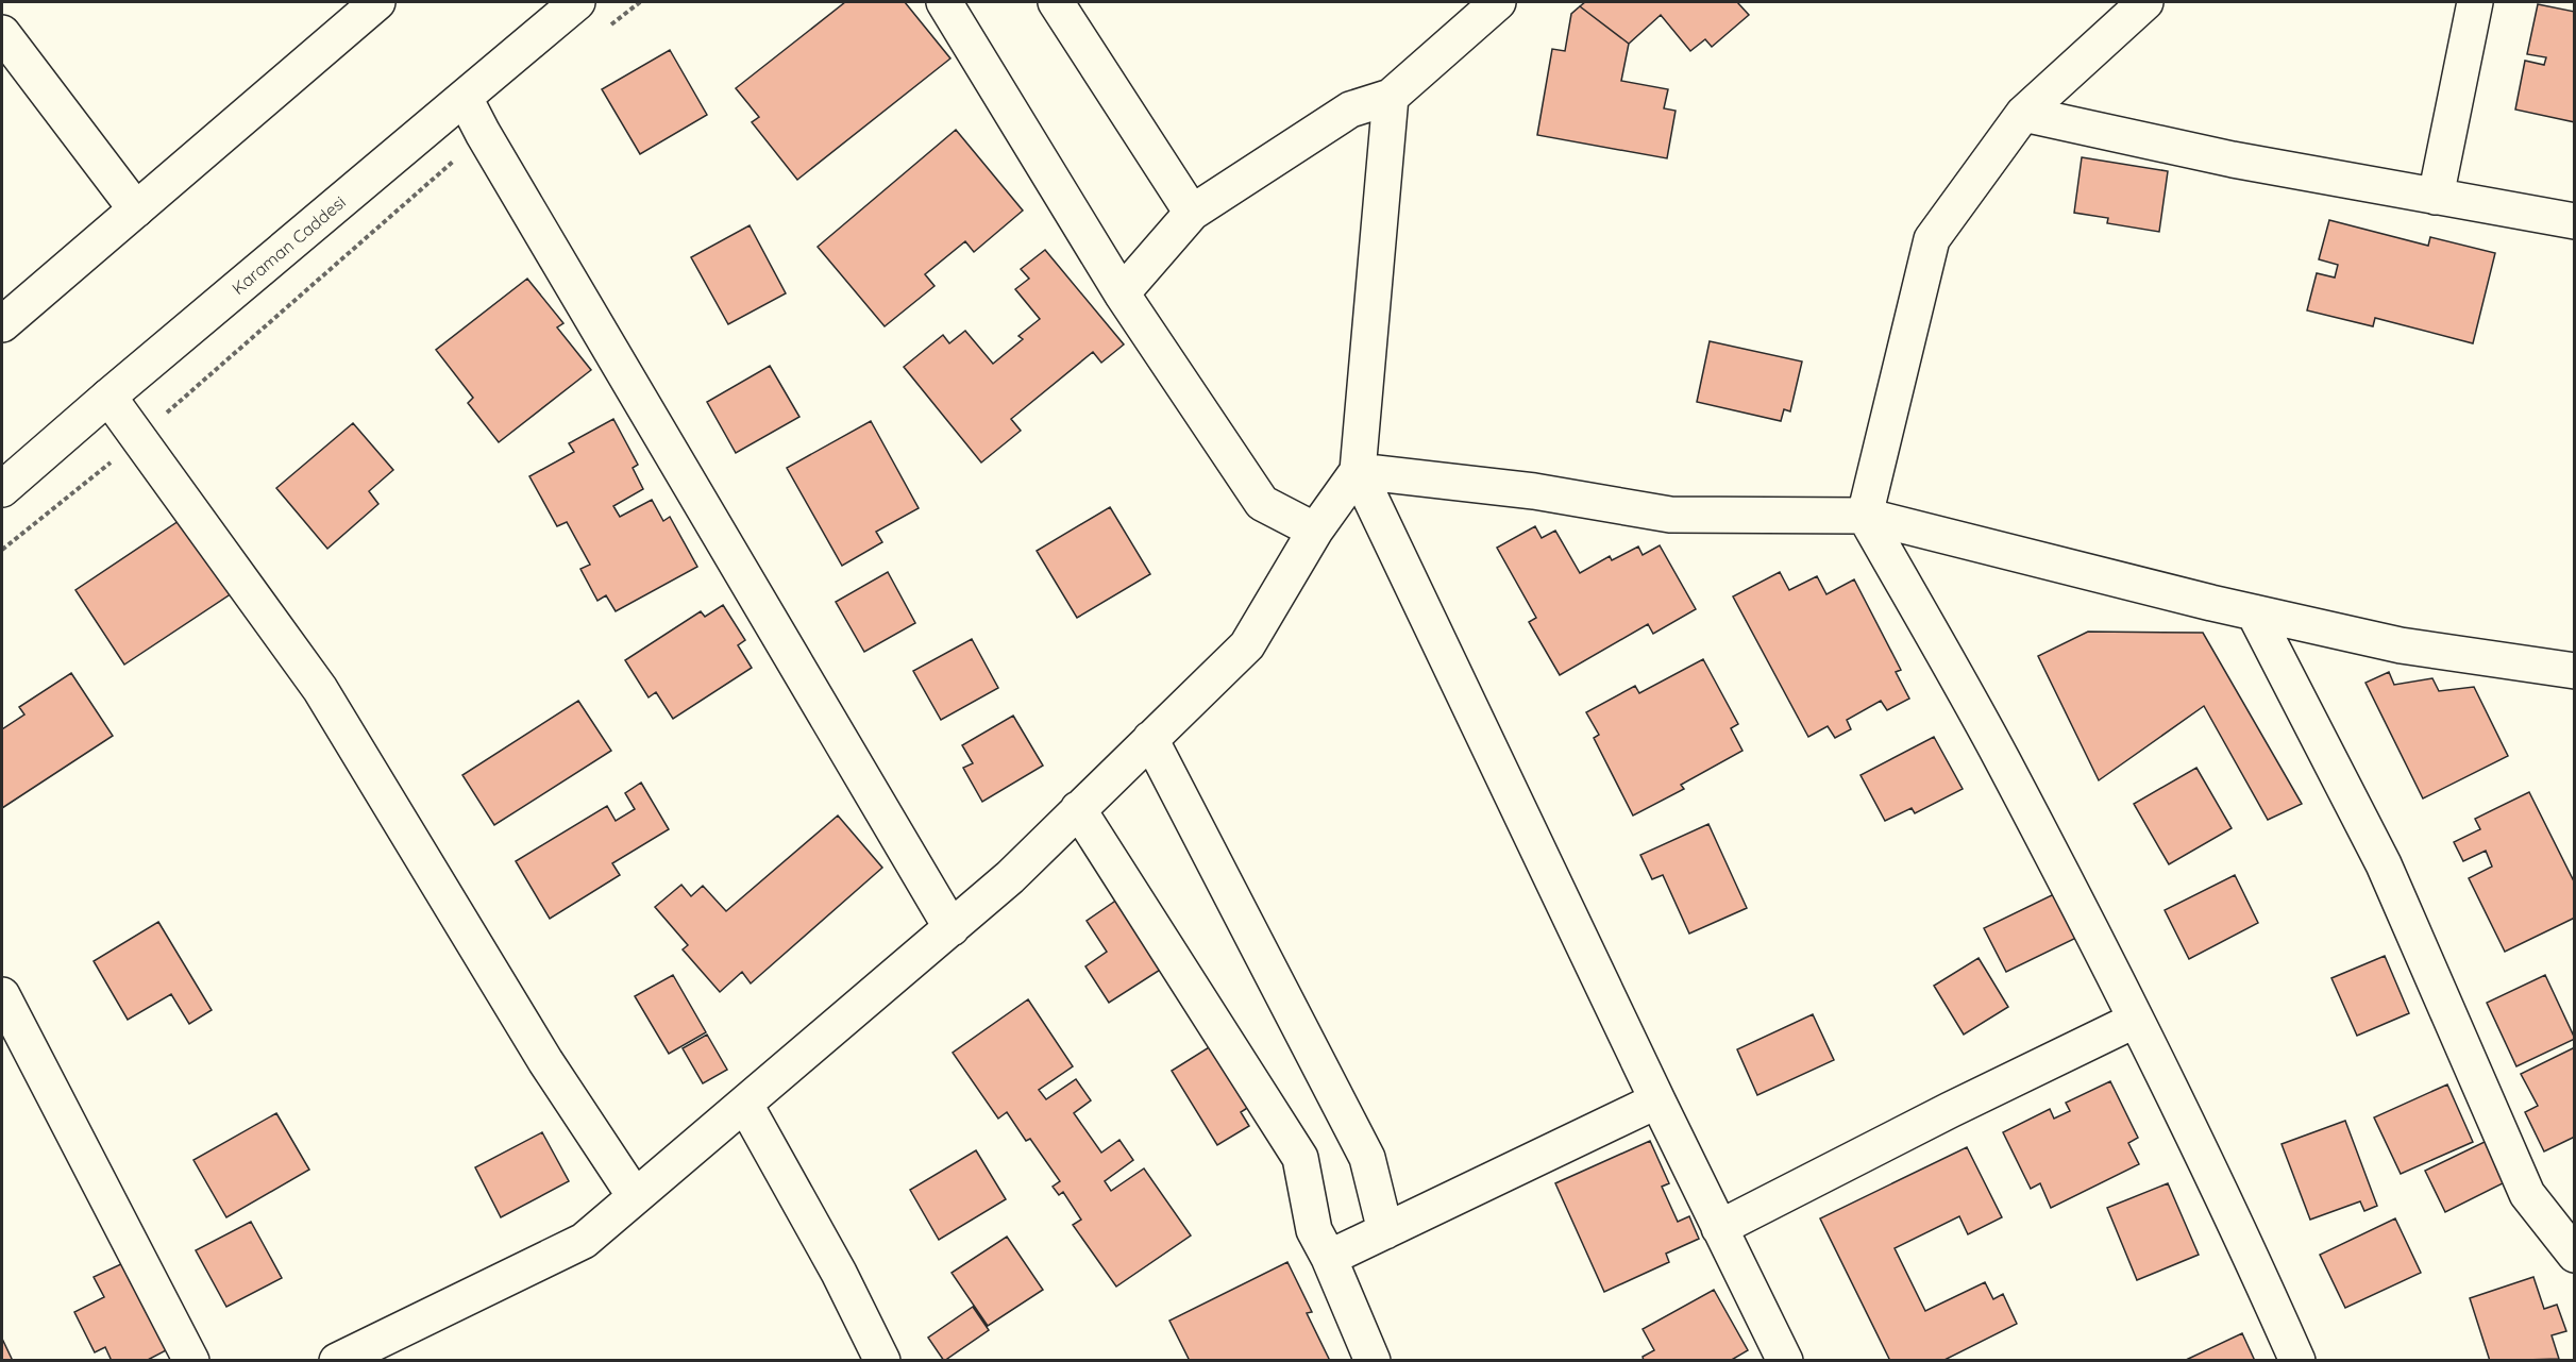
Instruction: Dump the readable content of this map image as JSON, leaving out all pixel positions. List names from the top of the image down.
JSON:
{
  "streets": {
    "main road": ["Karaman Caddesi"]
  }
}
